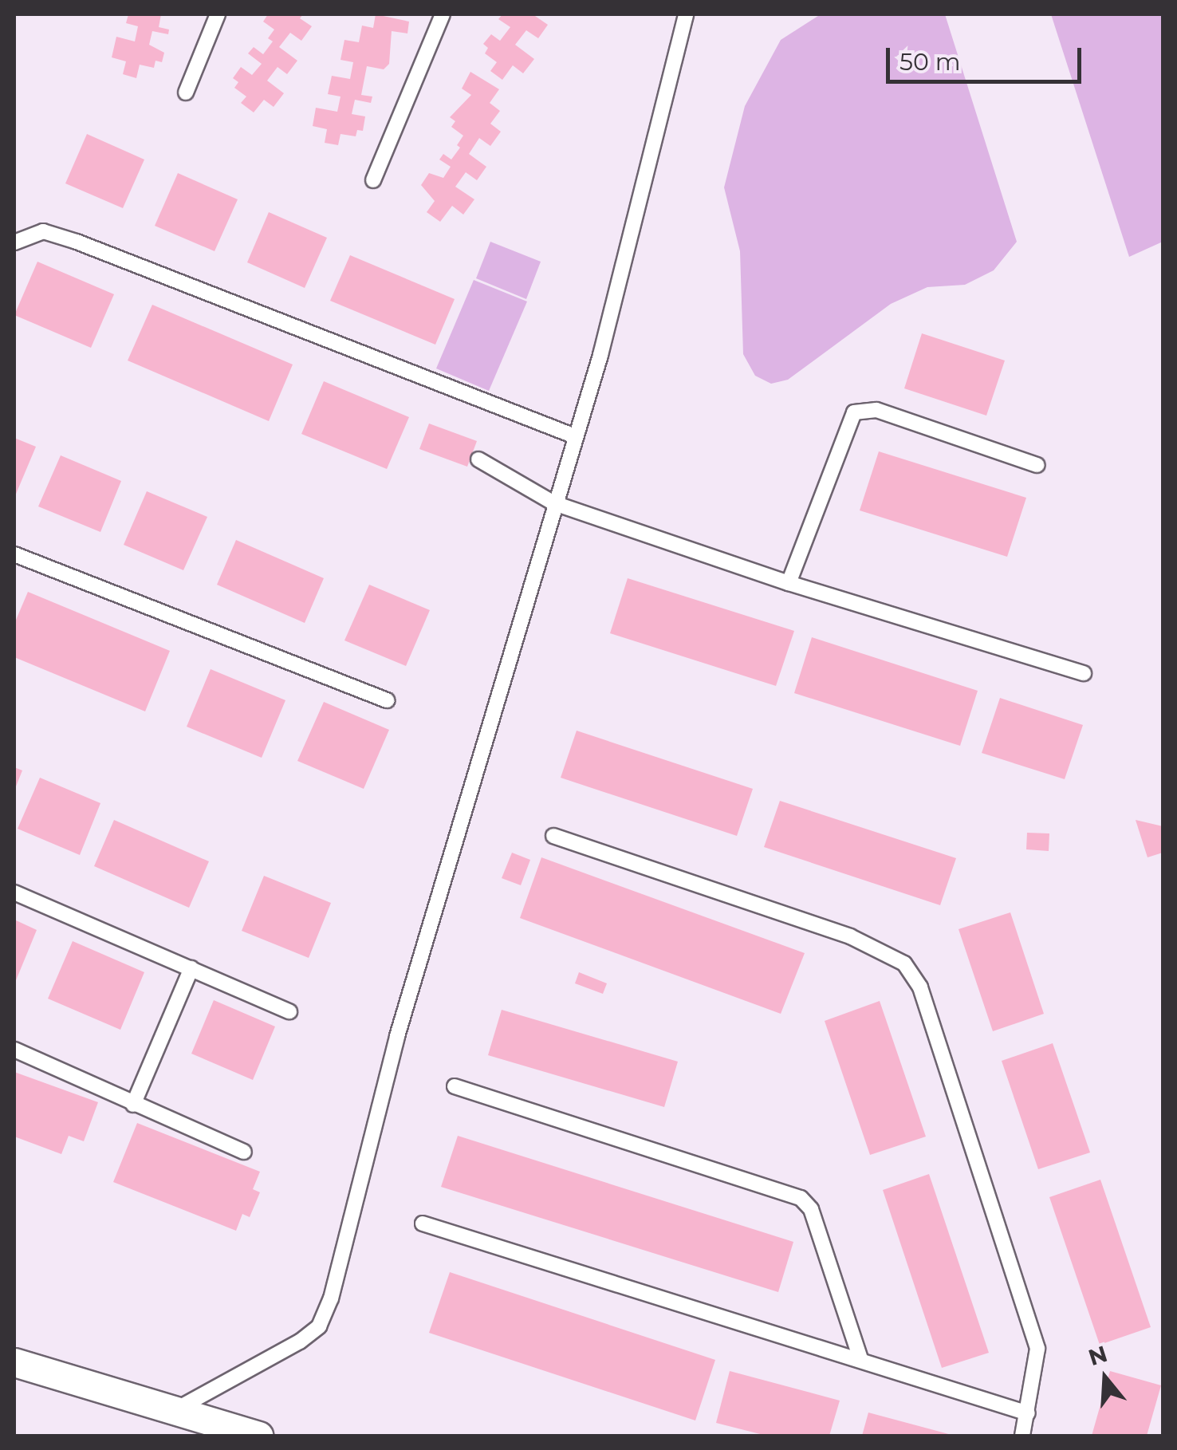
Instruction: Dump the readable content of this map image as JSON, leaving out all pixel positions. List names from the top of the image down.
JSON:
{
  "scale_bar": "50 m",
  "north": "top"
}
